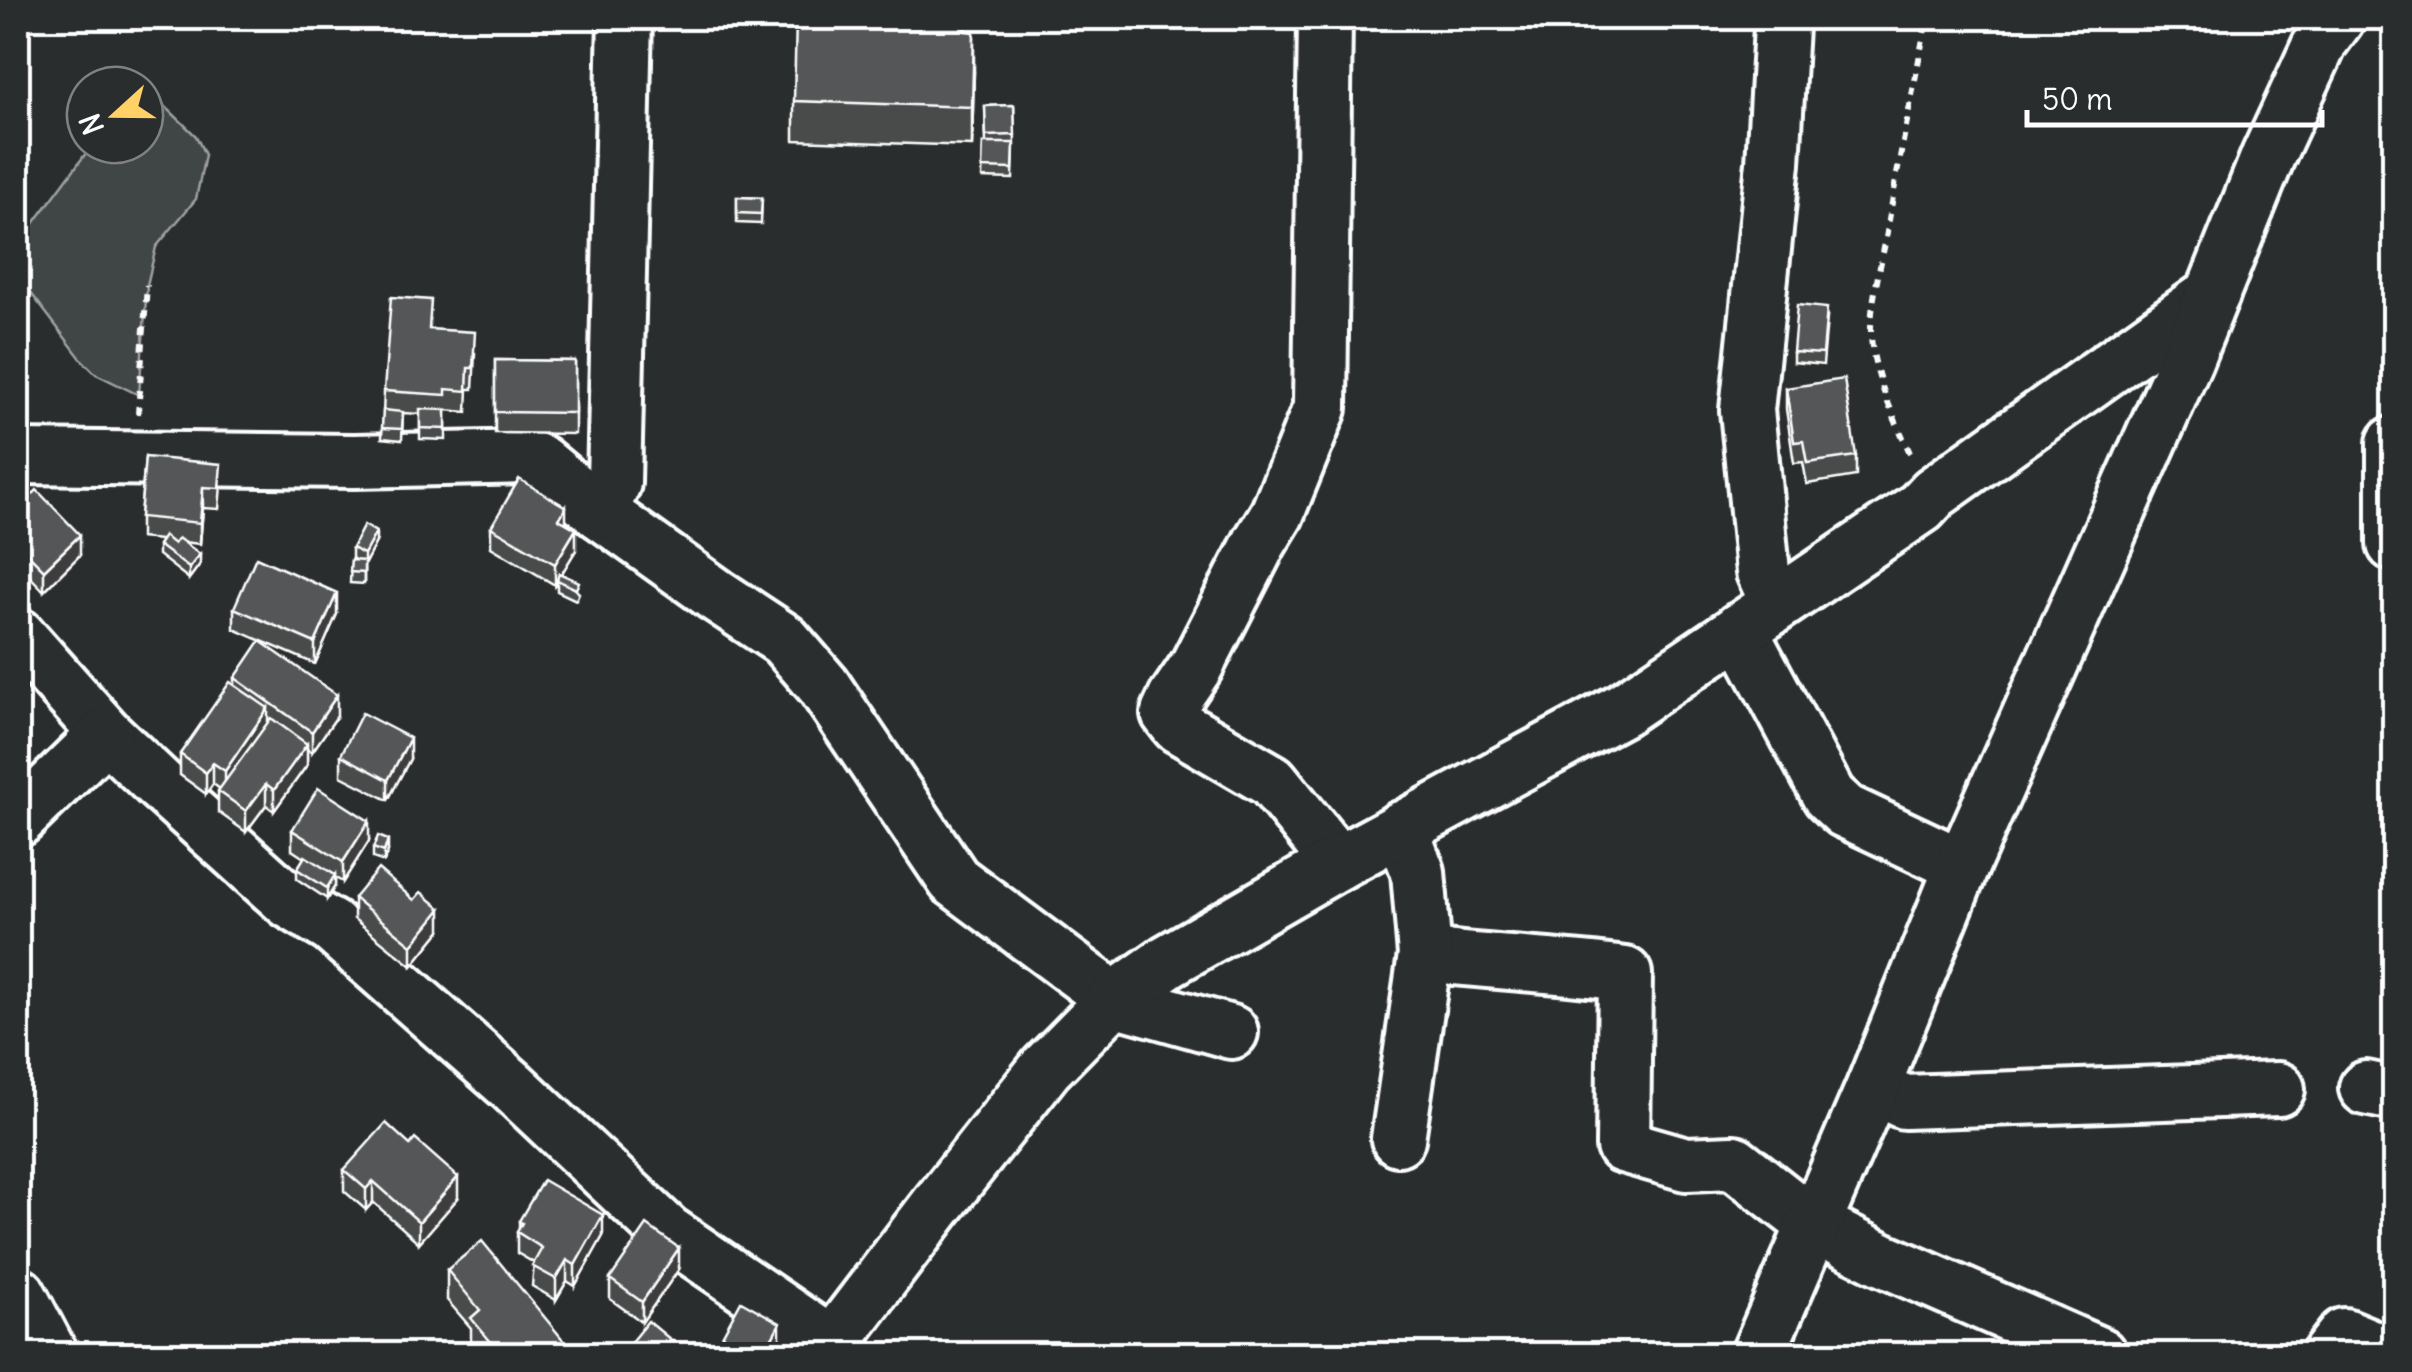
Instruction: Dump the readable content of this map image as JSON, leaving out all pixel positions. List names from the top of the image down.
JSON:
{
  "scale_bar": "50 m",
  "north": "left"
}
